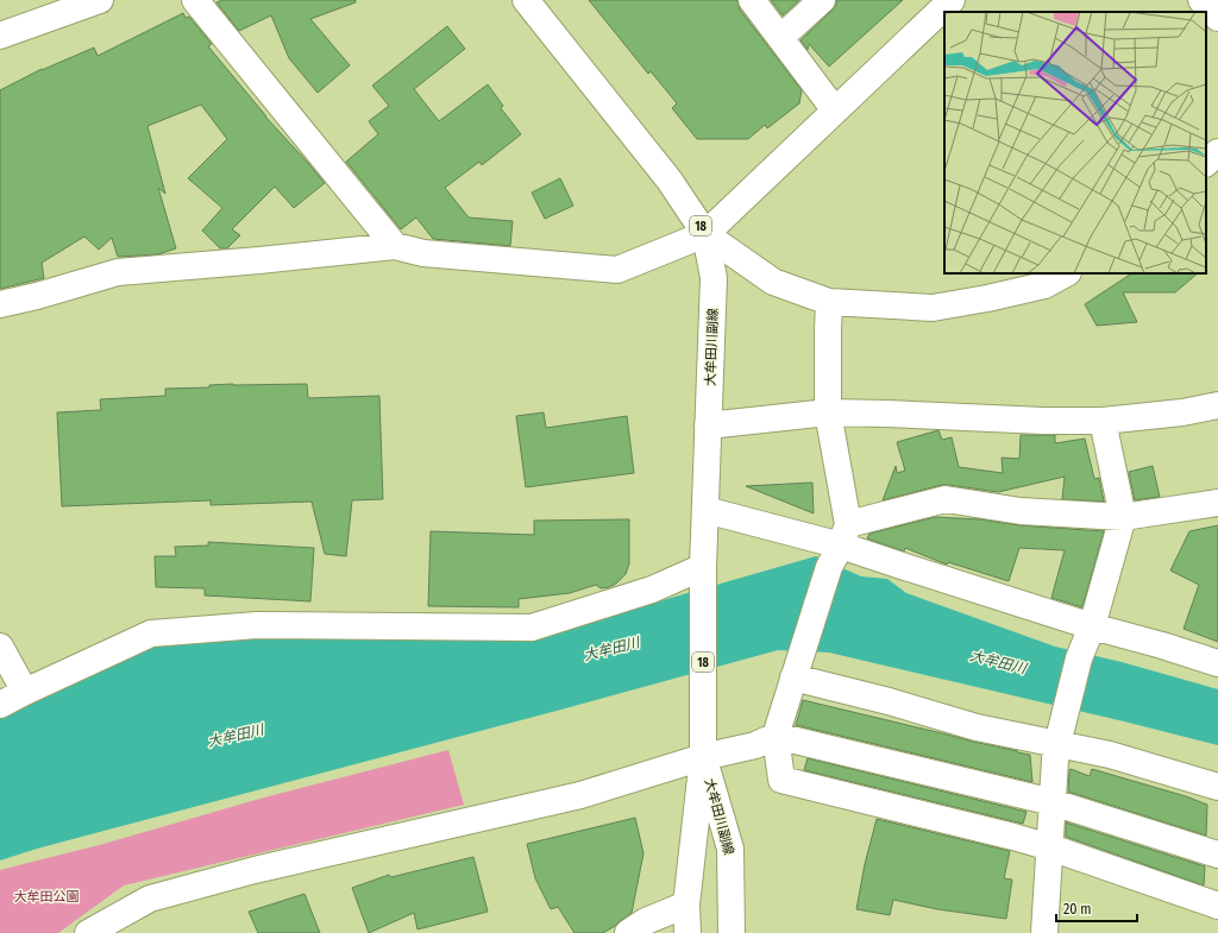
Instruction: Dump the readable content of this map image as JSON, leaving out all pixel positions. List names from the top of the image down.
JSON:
{
  "streets": {
    "street": ["18", "大牟田川副線"]
  },
  "water": ["大牟田川"],
  "parks": ["大牟田公園"],
  "scale_bar": "20 m"
}
